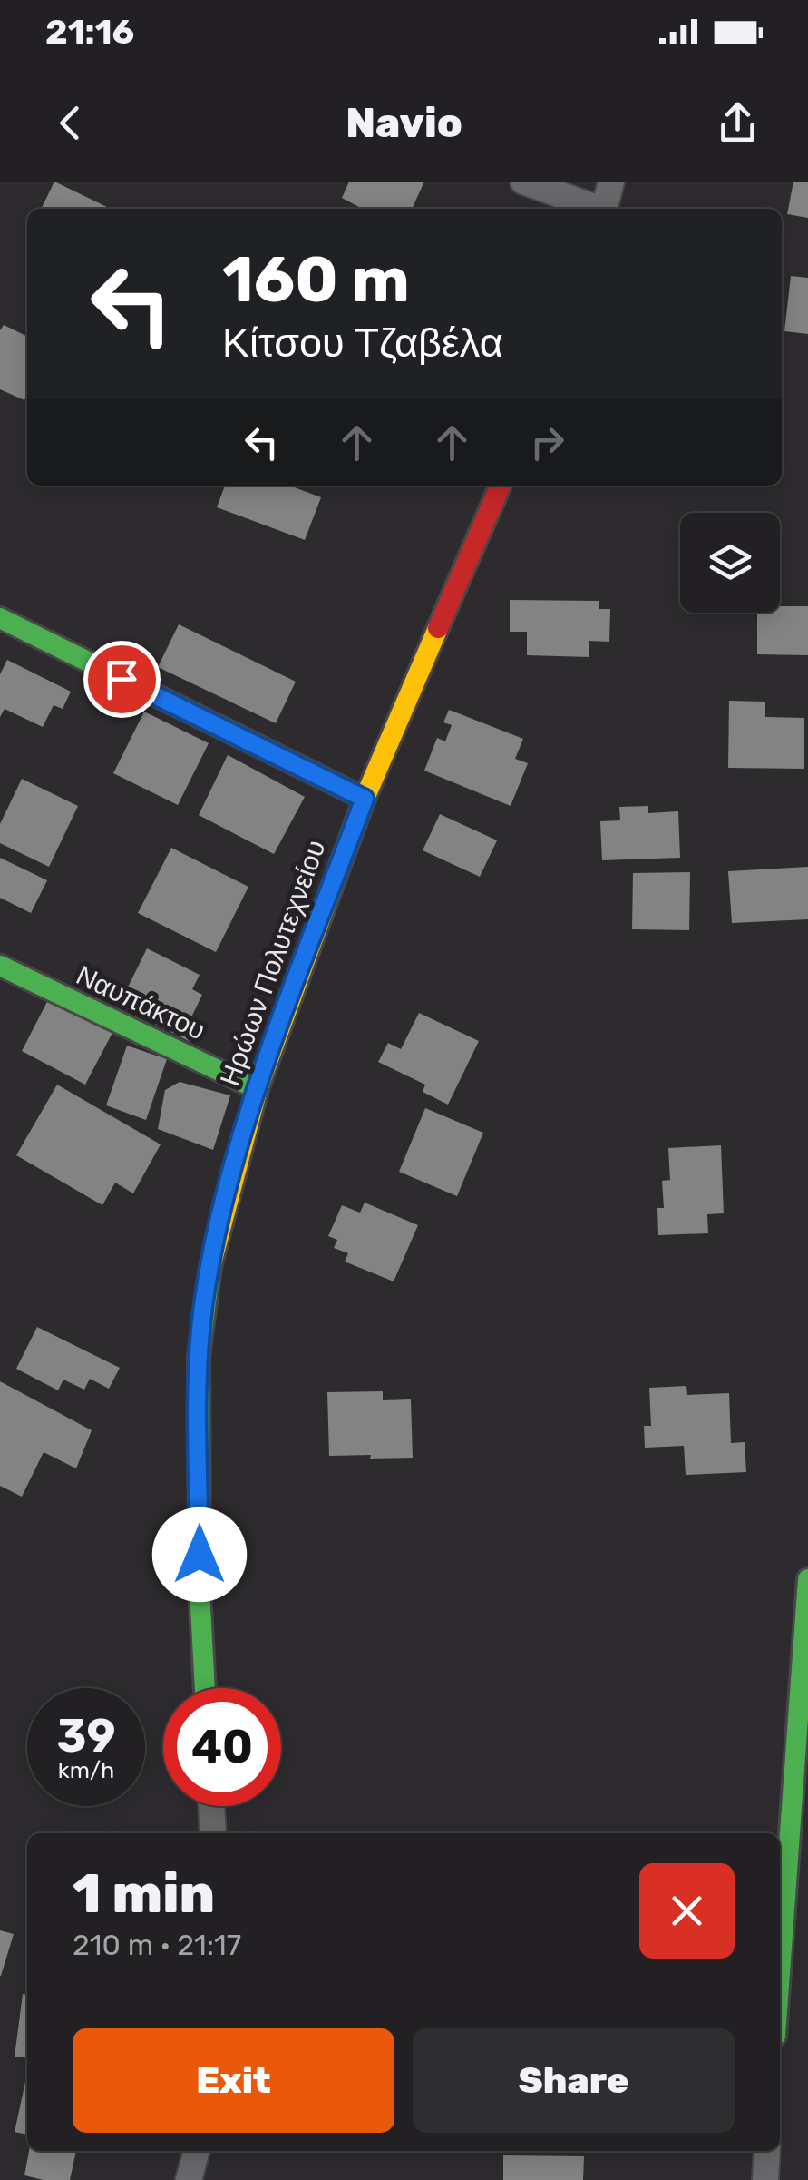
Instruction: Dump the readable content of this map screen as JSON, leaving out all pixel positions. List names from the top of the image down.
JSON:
{
  "streets": {
    "street": ["Ηρώων Πολυτεχνείου", "Ναυπάκτου"]
  },
  "crossings": [
    ["Ηρώων Πολυτεχνείου", "Ναυπάκτου"]
  ],
  "page": {
    "status": "21:16",
    "header": "Navio",
    "turn": ["160 m", "Κίτσου Τζαβέλα"],
    "speed": "39 km/h",
    "limit": "40",
    "heading": ["1 min", "210 m · 21:17"],
    "buttons": ["Exit", "Share"]
  }
}
